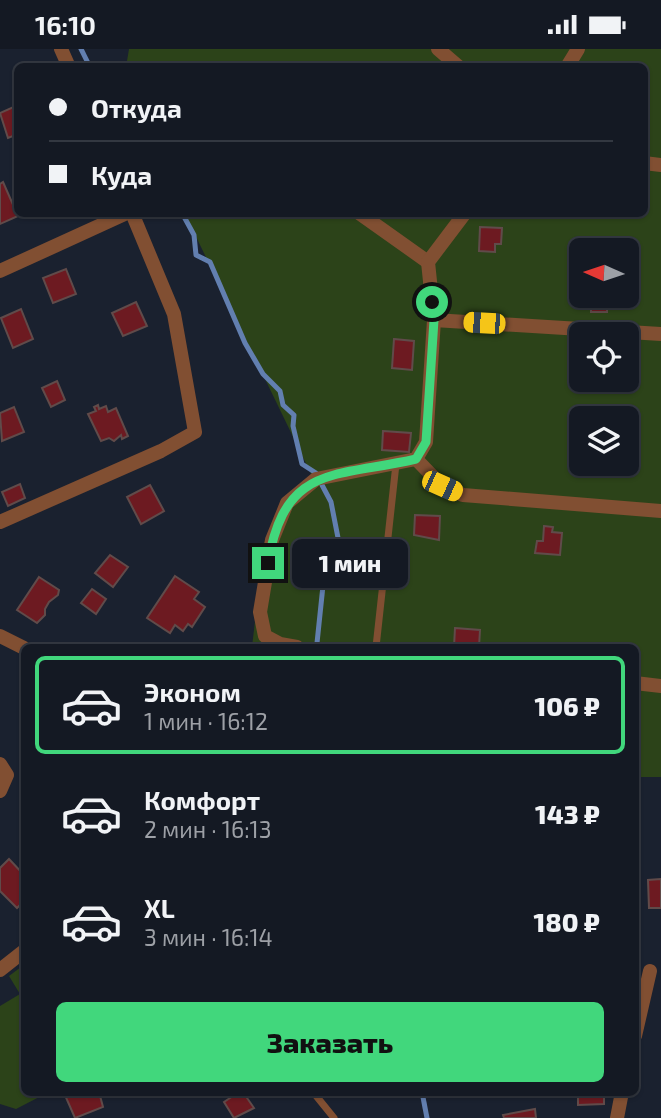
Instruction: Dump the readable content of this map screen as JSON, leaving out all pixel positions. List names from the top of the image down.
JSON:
{
  "north": "left",
  "page": {
    "status": "16:10",
    "banner": ["Откуда", "Куда"],
    "bubble": "1 мин",
    "list": [
      {
        "name": "Эконом",
        "note": "1 мин · 16:12",
        "value": "106 ₽"
      },
      {
        "name": "Комфорт",
        "note": "2 мин · 16:13",
        "value": "143 ₽"
      },
      {
        "name": "XL",
        "note": "3 мин · 16:14",
        "value": "180 ₽"
      }
    ],
    "buttons": "Заказать"
  }
}
